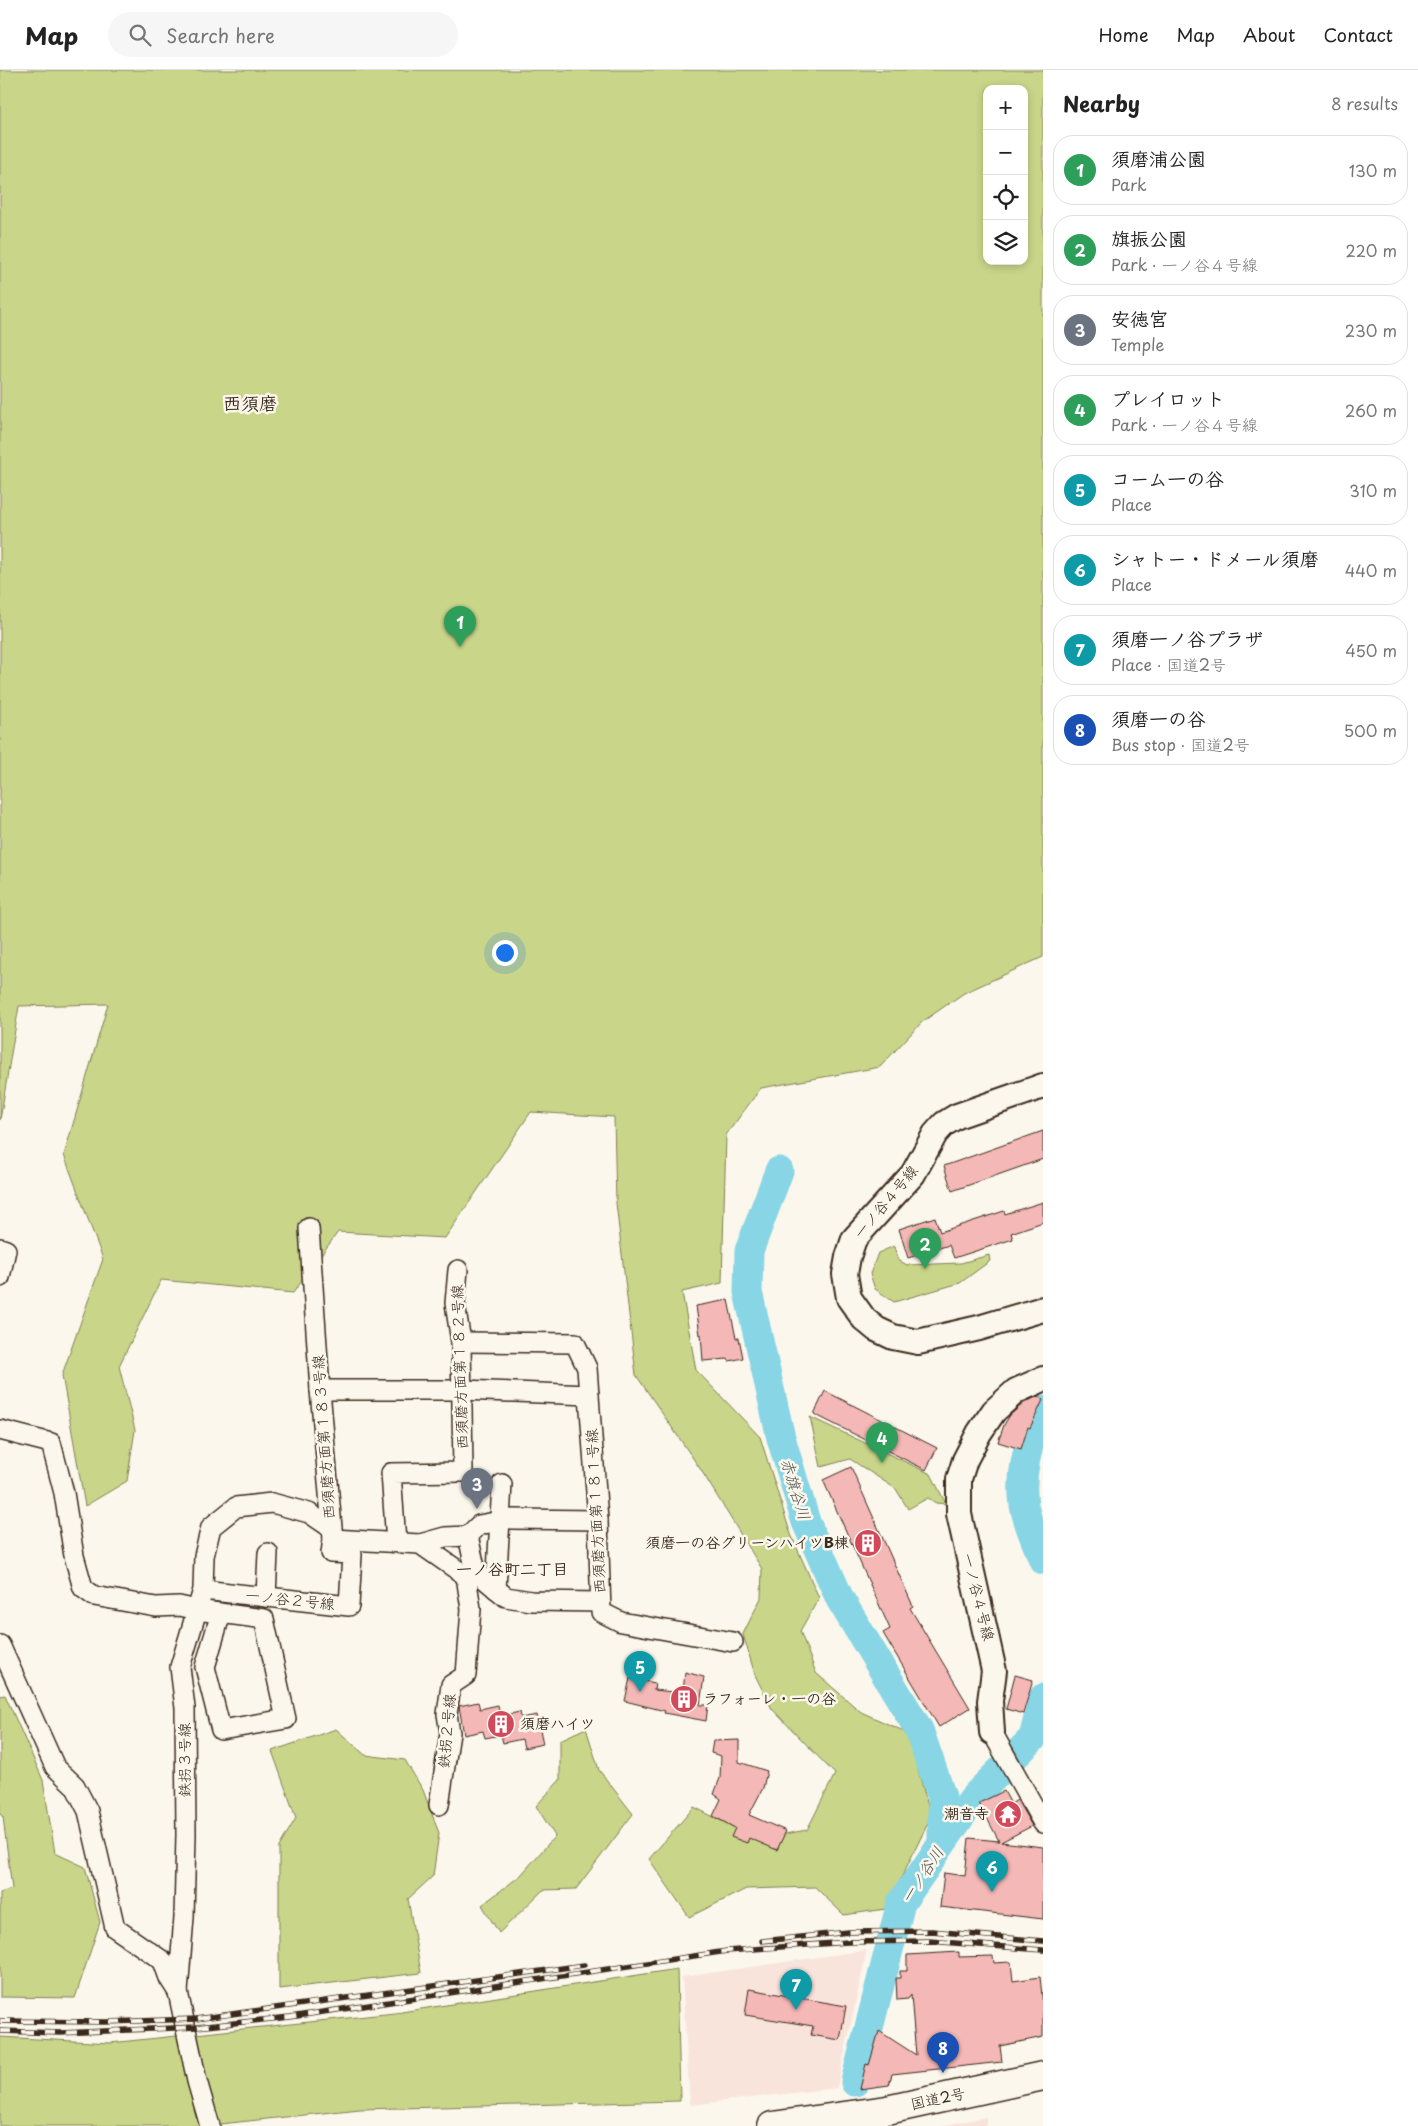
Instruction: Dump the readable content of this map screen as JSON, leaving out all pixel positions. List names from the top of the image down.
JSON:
{
  "streets": {
    "highway": ["国道2号"],
    "street": [
      "一ノ谷４号線",
      "西須磨方面第１８２号線",
      "西須磨方面第１８３号線",
      "西須磨方面第１８１号線",
      "一ノ谷２号線",
      "鉄拐２号線",
      "鉄拐３号線"
    ]
  },
  "crossings": [
    ["西須磨方面第１８２号線", "西須磨方面第１８３号線"],
    ["西須磨方面第１８２号線", "西須磨方面第１８１号線"],
    ["西須磨方面第１８３号線", "一ノ谷２号線"],
    ["西須磨方面第１８３号線", "鉄拐３号線"],
    ["一ノ谷２号線", "鉄拐３号線"]
  ],
  "districts": ["西須磨", "一ノ谷町二丁目"],
  "water": ["赤旗谷川", "一ノ谷川"],
  "places": {
    "building": ["須磨一の谷グリーンハイツB棟", "ラフォーレ・一の谷", "須磨ハイツ"],
    "temple": ["潮音寺"]
  },
  "page": {
    "header": "Map",
    "search": "Search here",
    "nav": [
      "Home",
      "Map",
      "About",
      "Contact"
    ],
    "heading": ["Nearby", "8 results"],
    "map_buttons": ["+", "−"],
    "list": [
      {
        "mark": "1",
        "name": "須磨浦公園",
        "note": "Park",
        "value": "130 m"
      },
      {
        "mark": "2",
        "name": "旗振公園",
        "note": "Park · 一ノ谷４号線",
        "value": "220 m"
      },
      {
        "mark": "3",
        "name": "安徳宮",
        "note": "Temple",
        "value": "230 m"
      },
      {
        "mark": "4",
        "name": "プレイロット",
        "note": "Park · 一ノ谷４号線",
        "value": "260 m"
      },
      {
        "mark": "5",
        "name": "コーム一の谷",
        "note": "Place",
        "value": "310 m"
      },
      {
        "mark": "6",
        "name": "シャトー・ドメール須磨",
        "note": "Place",
        "value": "440 m"
      },
      {
        "mark": "7",
        "name": "須磨一ノ谷プラザ",
        "note": "Place · 国道2号",
        "value": "450 m"
      },
      {
        "mark": "8",
        "name": "須磨一の谷",
        "note": "Bus stop · 国道2号",
        "value": "500 m"
      }
    ],
    "pins": [
      "1",
      "2",
      "4",
      "3",
      "5",
      "6",
      "7",
      "8"
    ]
  }
}
